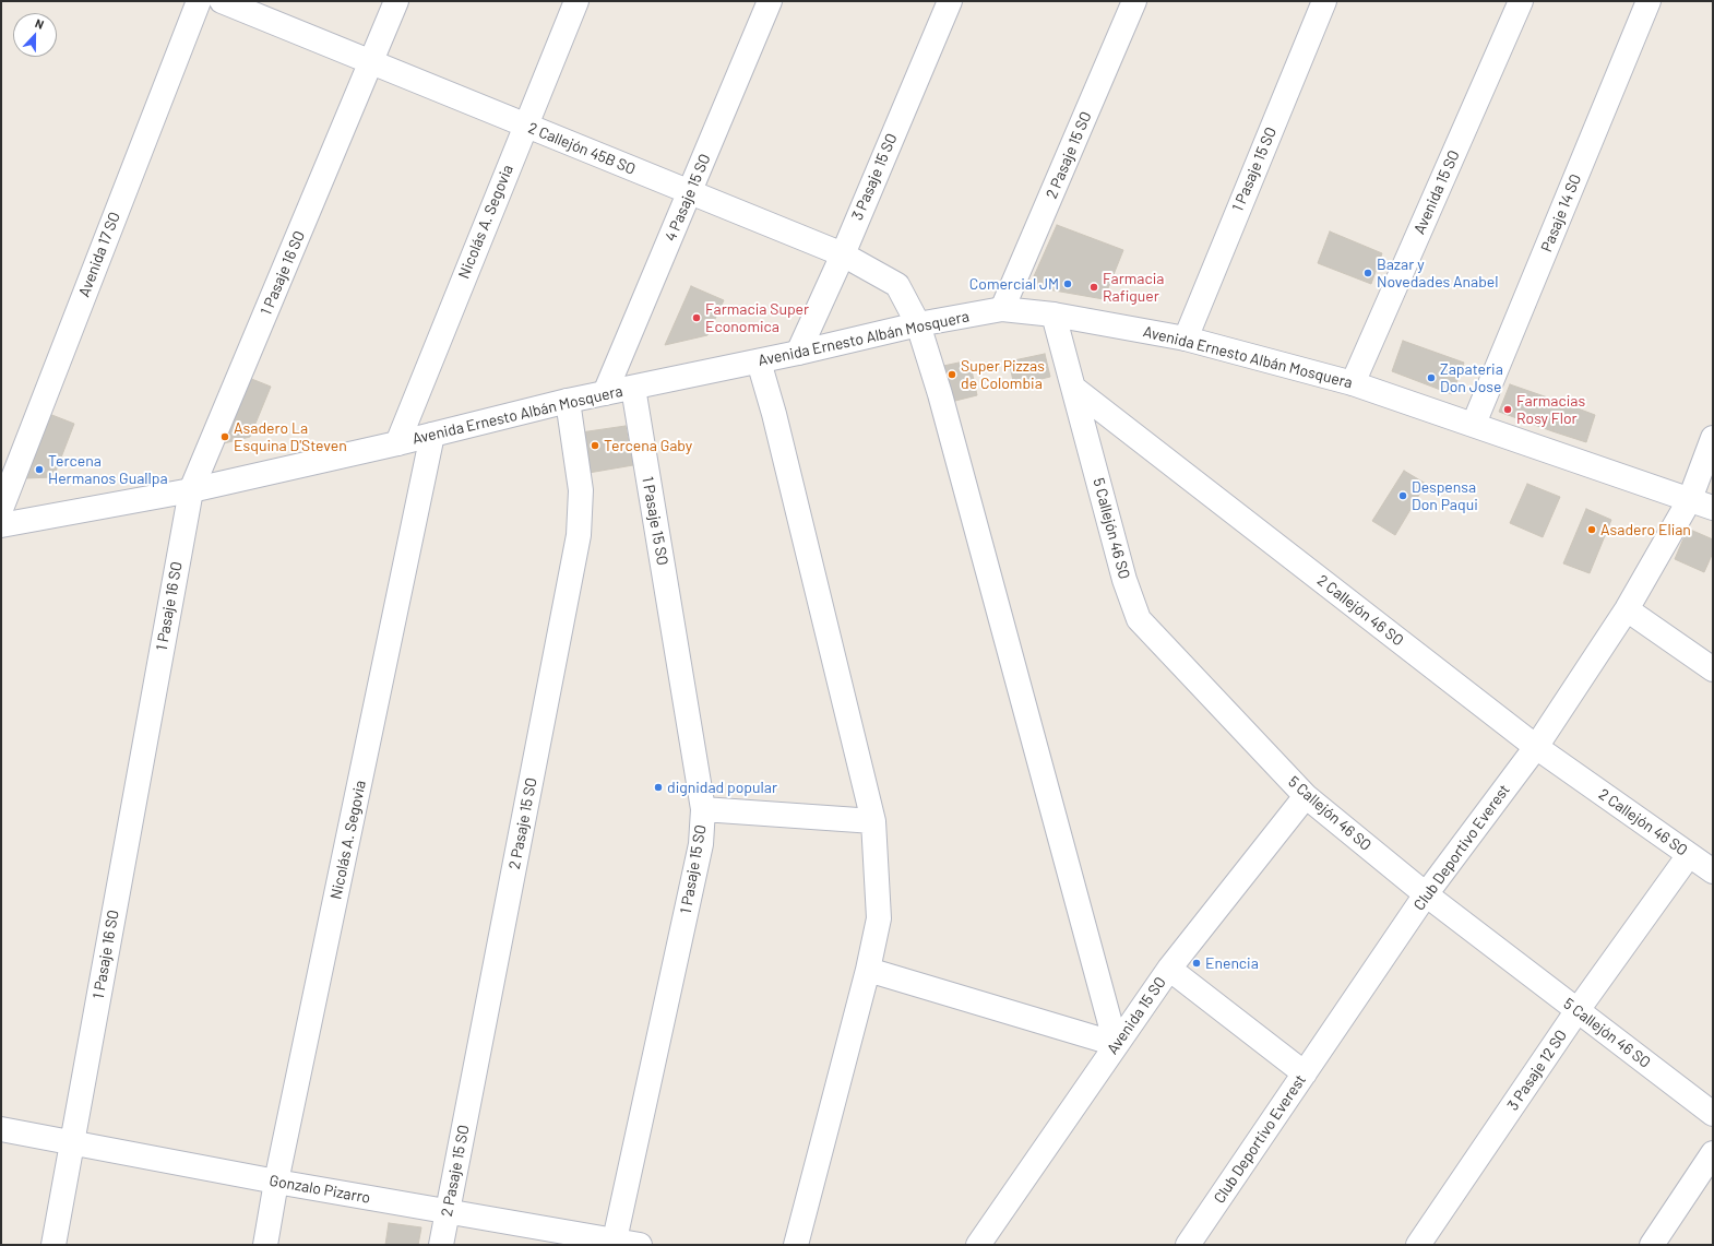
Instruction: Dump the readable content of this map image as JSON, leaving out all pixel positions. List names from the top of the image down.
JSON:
{
  "streets": {
    "street": [
      "2 Callejón 45B SO",
      "2 Pasaje 15 SO",
      "1 Pasaje 15 SO",
      "3 Pasaje 15 SO",
      "Avenida 15 SO",
      "4 Pasaje 15 SO",
      "Pasaje 14 SO",
      "Nicolás A. Segovia",
      "Avenida 17 SO",
      "1 Pasaje 16 SO",
      "Avenida Ernesto Albán Mosquera",
      "5 Callejón 46 SO",
      "2 Callejón 46 SO",
      "Club Deportivo Everest",
      "3 Pasaje 12 SO",
      "Gonzalo Pizarro"
    ]
  },
  "crossings": [
    ["2 Callejón 45B SO", "3 Pasaje 15 SO"],
    ["2 Callejón 45B SO", "Avenida 15 SO"],
    ["2 Callejón 45B SO", "4 Pasaje 15 SO"],
    ["2 Callejón 45B SO", "Nicolás A. Segovia"],
    ["2 Callejón 45B SO", "1 Pasaje 16 SO"],
    ["2 Callejón 45B SO", "Avenida Ernesto Albán Mosquera"],
    ["2 Pasaje 15 SO", "Avenida Ernesto Albán Mosquera"],
    ["2 Pasaje 15 SO", "Gonzalo Pizarro"],
    ["1 Pasaje 15 SO", "Avenida Ernesto Albán Mosquera"],
    ["1 Pasaje 15 SO", "Gonzalo Pizarro"],
    ["3 Pasaje 15 SO", "Avenida Ernesto Albán Mosquera"],
    ["Avenida 15 SO", "Avenida Ernesto Albán Mosquera"],
    ["Avenida 15 SO", "5 Callejón 46 SO"],
    ["4 Pasaje 15 SO", "Avenida Ernesto Albán Mosquera"],
    ["Pasaje 14 SO", "Avenida Ernesto Albán Mosquera"],
    ["Nicolás A. Segovia", "Avenida Ernesto Albán Mosquera"],
    ["Nicolás A. Segovia", "Gonzalo Pizarro"],
    ["1 Pasaje 16 SO", "Avenida Ernesto Albán Mosquera"],
    ["1 Pasaje 16 SO", "Gonzalo Pizarro"],
    ["Avenida Ernesto Albán Mosquera", "Club Deportivo Everest"],
    ["5 Callejón 46 SO", "2 Callejón 46 SO"],
    ["5 Callejón 46 SO", "Club Deportivo Everest"],
    ["5 Callejón 46 SO", "3 Pasaje 12 SO"],
    ["2 Callejón 46 SO", "Club Deportivo Everest"],
    ["2 Callejón 46 SO", "3 Pasaje 12 SO"]
  ],
  "places": [
    "Bazar y Novedades Anabel",
    "Comercial JM",
    "Farmacia Rafiguer",
    "Farmacia Super Economica",
    "Super Pizzas de Colombia",
    "Zapateria Don Jose",
    "Farmacias Rosy Flor",
    "Asadero La Esquina D'Steven",
    "Tercena Gaby",
    "Tercena Hermanos Guallpa",
    "Despensa Don Paqui",
    "Asadero Elian",
    "dignidad popular",
    "Enencia"
  ],
  "north": "top"
}
